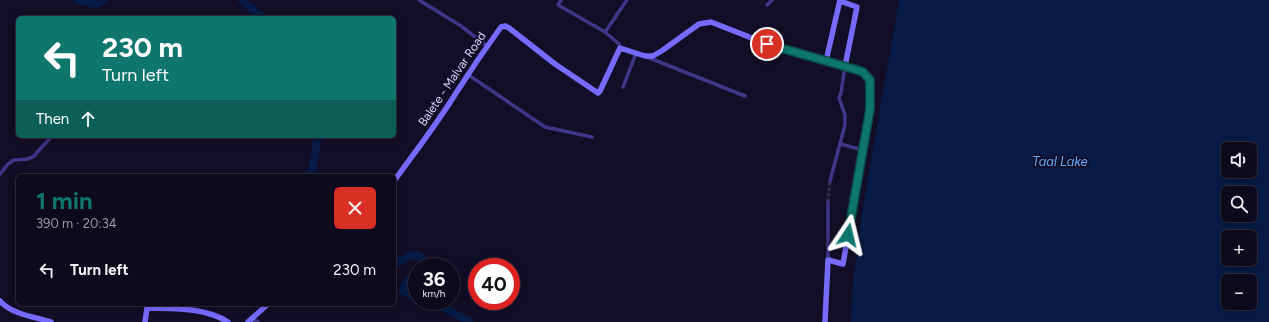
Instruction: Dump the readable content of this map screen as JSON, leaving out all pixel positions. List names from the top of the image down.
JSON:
{
  "streets": {
    "main road": ["Balete - Malvar Road"]
  },
  "water": ["Taal Lake"],
  "page": {
    "turn": ["230 m", "Turn left"],
    "then": "Then",
    "map_buttons": ["+", "−"],
    "heading": ["1 min", "390 m · 20:34"],
    "list": [
      {
        "name": "Turn left",
        "value": "230 m"
      }
    ],
    "speed": "36 km/h",
    "limit": "40"
  }
}
